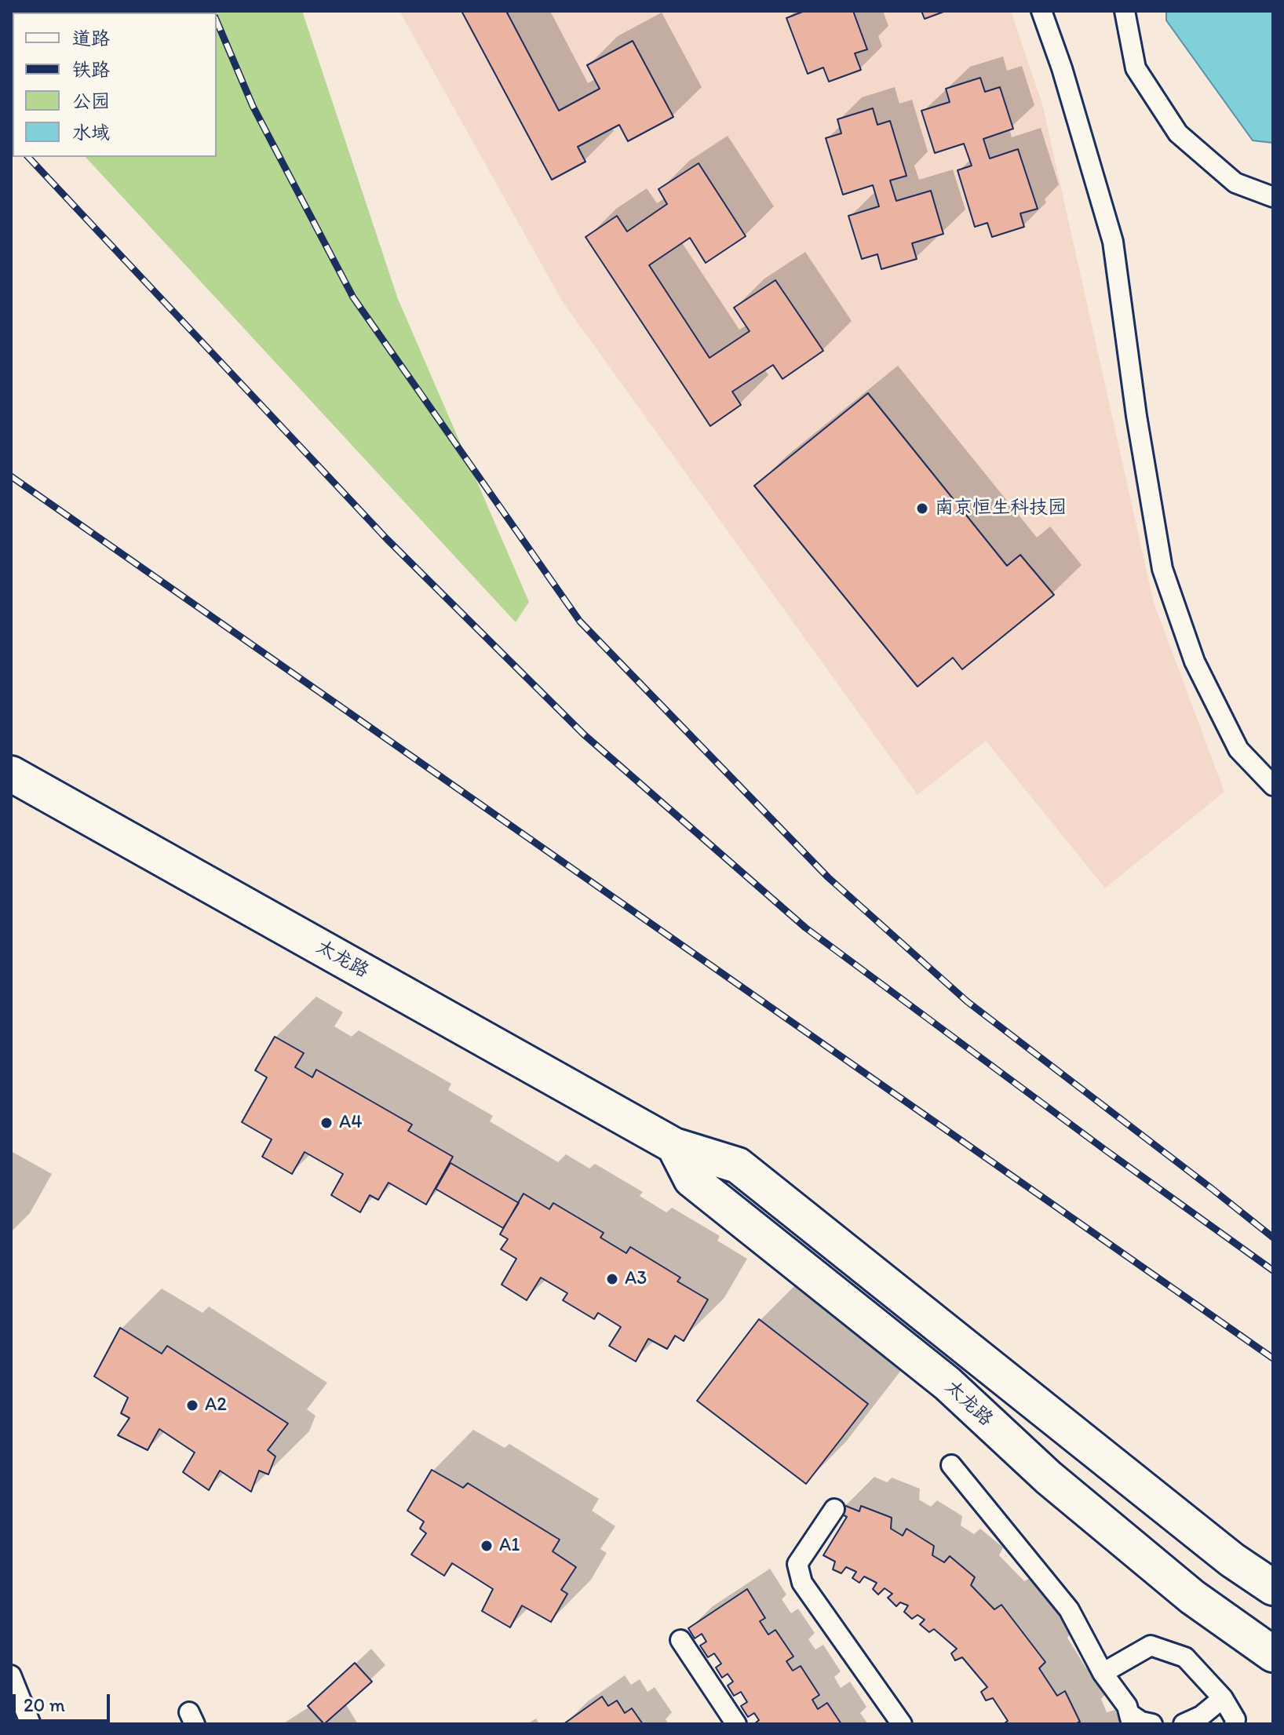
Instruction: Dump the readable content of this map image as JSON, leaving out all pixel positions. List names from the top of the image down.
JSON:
{
  "streets": {
    "street": ["太龙路"]
  },
  "places": [
    "南京恒生科技园",
    "A4",
    "A3",
    "A2",
    "A1"
  ],
  "legend": [
    "道路",
    "铁路",
    "公园",
    "水域"
  ],
  "scale_bar": "20 m"
}
